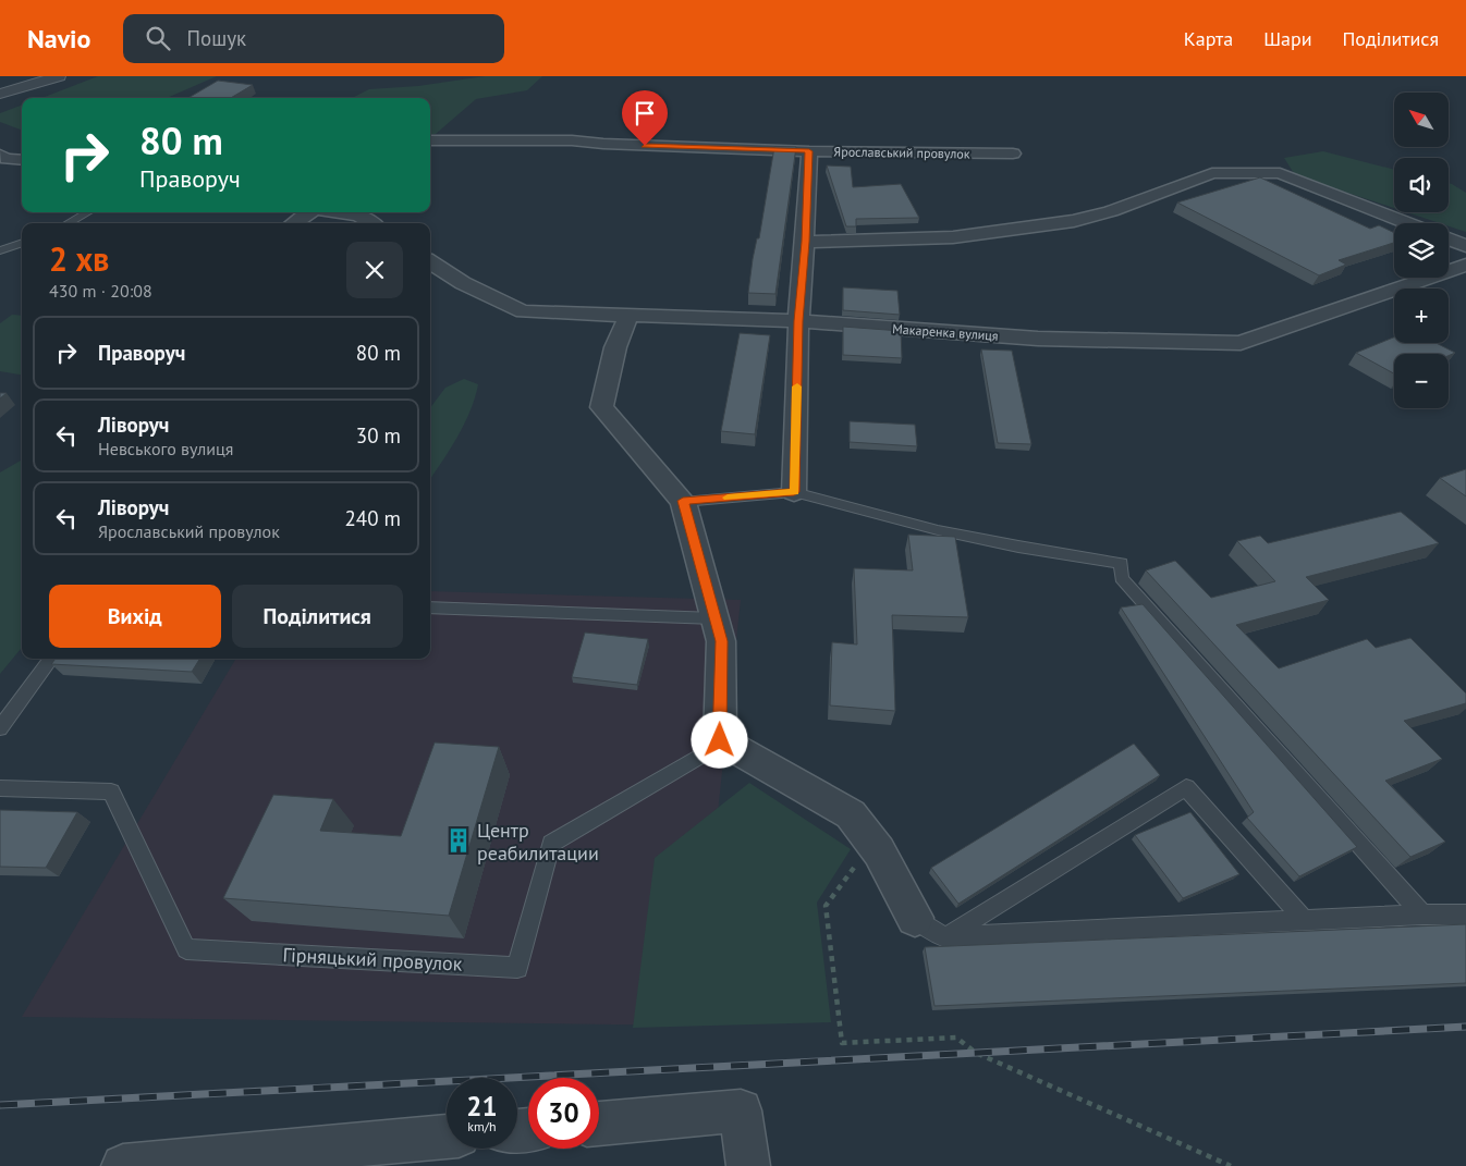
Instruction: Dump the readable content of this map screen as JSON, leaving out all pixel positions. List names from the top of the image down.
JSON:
{
  "streets": {
    "street": ["Ярославський провулок", "Макаренка вулиця"],
    "lane": ["Гірняцький провулок"]
  },
  "places": {
    "building": ["Центр реабилитации"]
  },
  "north": "top left",
  "page": {
    "header": "Navio",
    "search": "Пошук",
    "nav": ["Карта", "Шари", "Поділитися"],
    "map_buttons": ["+", "−"],
    "turn": ["80 m", "Праворуч"],
    "heading": ["2 хв", "430 m · 20:08"],
    "list": [
      {
        "name": "Праворуч",
        "value": "80 m"
      },
      {
        "name": "Ліворуч",
        "note": "Невського вулиця",
        "value": "30 m"
      },
      {
        "name": "Ліворуч",
        "note": "Ярославський провулок",
        "value": "240 m"
      }
    ],
    "buttons": ["Вихід", "Поділитися"],
    "speed": "21 km/h",
    "limit": "30"
  }
}
